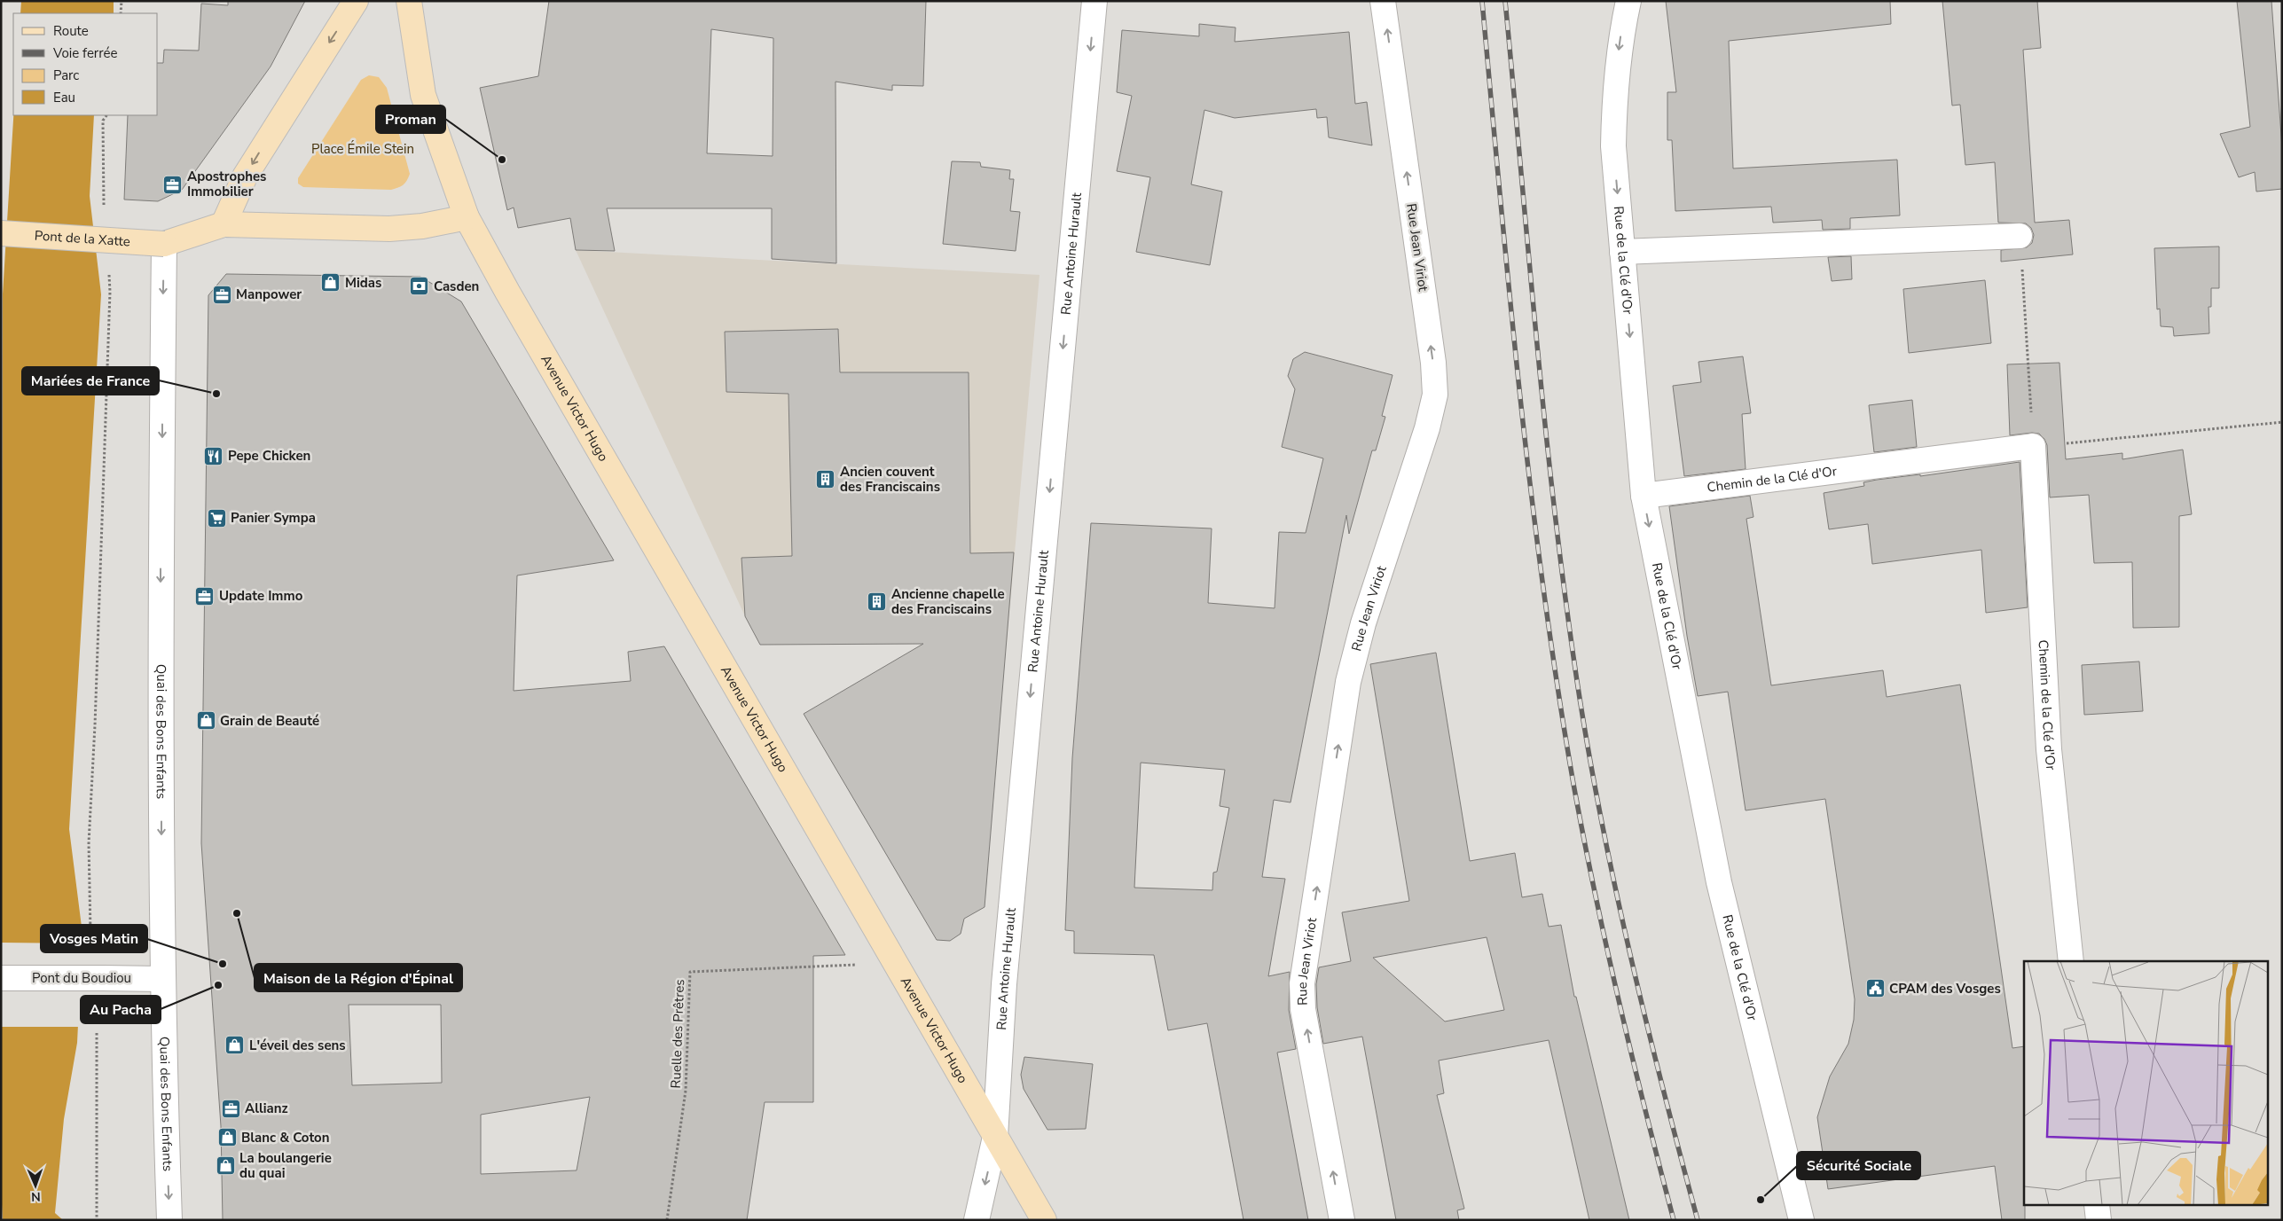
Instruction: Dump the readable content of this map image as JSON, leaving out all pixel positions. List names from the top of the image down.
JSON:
{
  "streets": {
    "main road": ["Pont de la Xatte", "Avenue Victor Hugo"],
    "street": [
      "Rue Jean Viriot",
      "Rue Antoine Hurault",
      "Rue de la Clé d'Or",
      "Chemin de la Clé d'Or",
      "Quai des Bons Enfants",
      "Pont du Boudiou"
    ],
    "path": ["Ruelle des Prêtres"]
  },
  "crossings": [
    ["Pont de la Xatte", "Quai des Bons Enfants"],
    ["Rue Antoine Hurault", "Avenue Victor Hugo"],
    ["Rue de la Clé d'Or", "Chemin de la Clé d'Or"],
    ["Avenue Victor Hugo", "Ruelle des Prêtres"],
    ["Quai des Bons Enfants", "Pont du Boudiou"]
  ],
  "one_way": [
    "Rue Jean Viriot",
    "Rue Antoine Hurault",
    "Rue de la Clé d'Or",
    "Quai des Bons Enfants"
  ],
  "parks": ["Place Émile Stein"],
  "places": {
    "other": [
      "Proman",
      "Mariées de France",
      "Maison de la Région d'Épinal",
      "Vosges Matin",
      "Au Pacha",
      "Sécurité Sociale"
    ],
    "office": [
      "Apostrophes Immobilier",
      "Manpower",
      "Update Immo",
      "Allianz"
    ],
    "shop": [
      "Midas",
      "Grain de Beauté",
      "L'éveil des sens",
      "Blanc & Coton",
      "La boulangerie du quai"
    ],
    "bank": ["Casden"],
    "restaurant": ["Pepe Chicken"],
    "building": ["Ancien couvent des Franciscains", "Ancienne chapelle des Franciscains"],
    "supermarket": ["Panier Sympa"],
    "public building": ["CPAM des Vosges"]
  },
  "legend": [
    "Route",
    "Voie ferrée",
    "Parc",
    "Eau"
  ],
  "north": "bottom"
}
